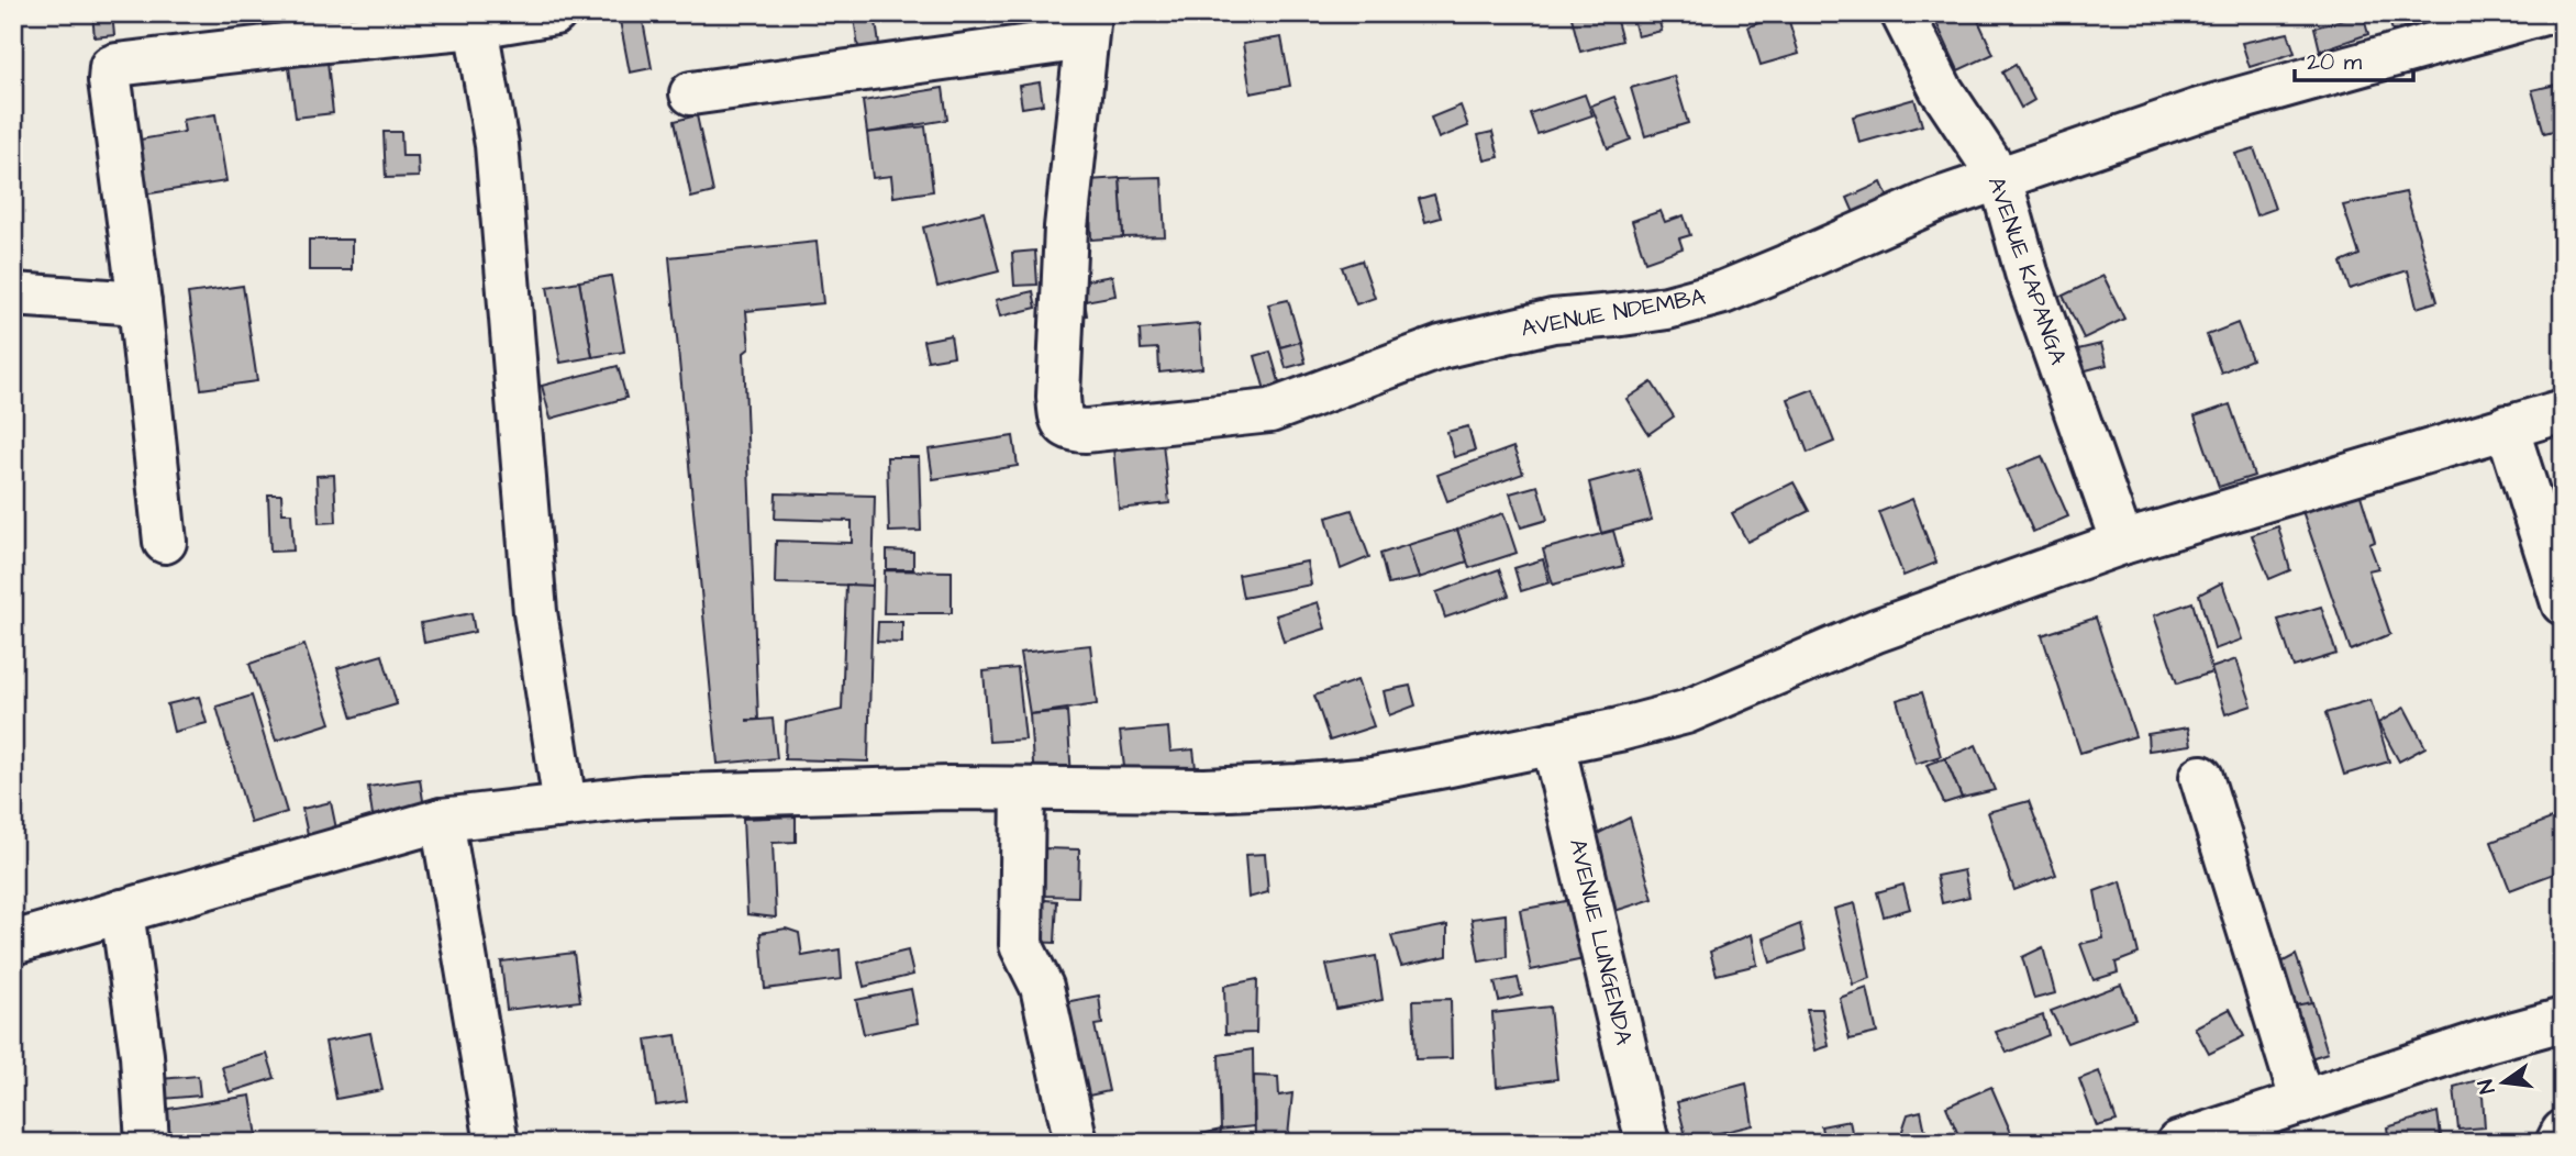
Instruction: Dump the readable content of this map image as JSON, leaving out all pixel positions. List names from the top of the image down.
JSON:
{
  "streets": {
    "street": ["AVENUE KAPANGA", "AVENUE NDEMBA", "AVENUE LUNGENDA"]
  },
  "crossings": [
    ["AVENUE KAPANGA", "AVENUE NDEMBA"]
  ],
  "scale_bar": "20 m",
  "north": "left"
}
